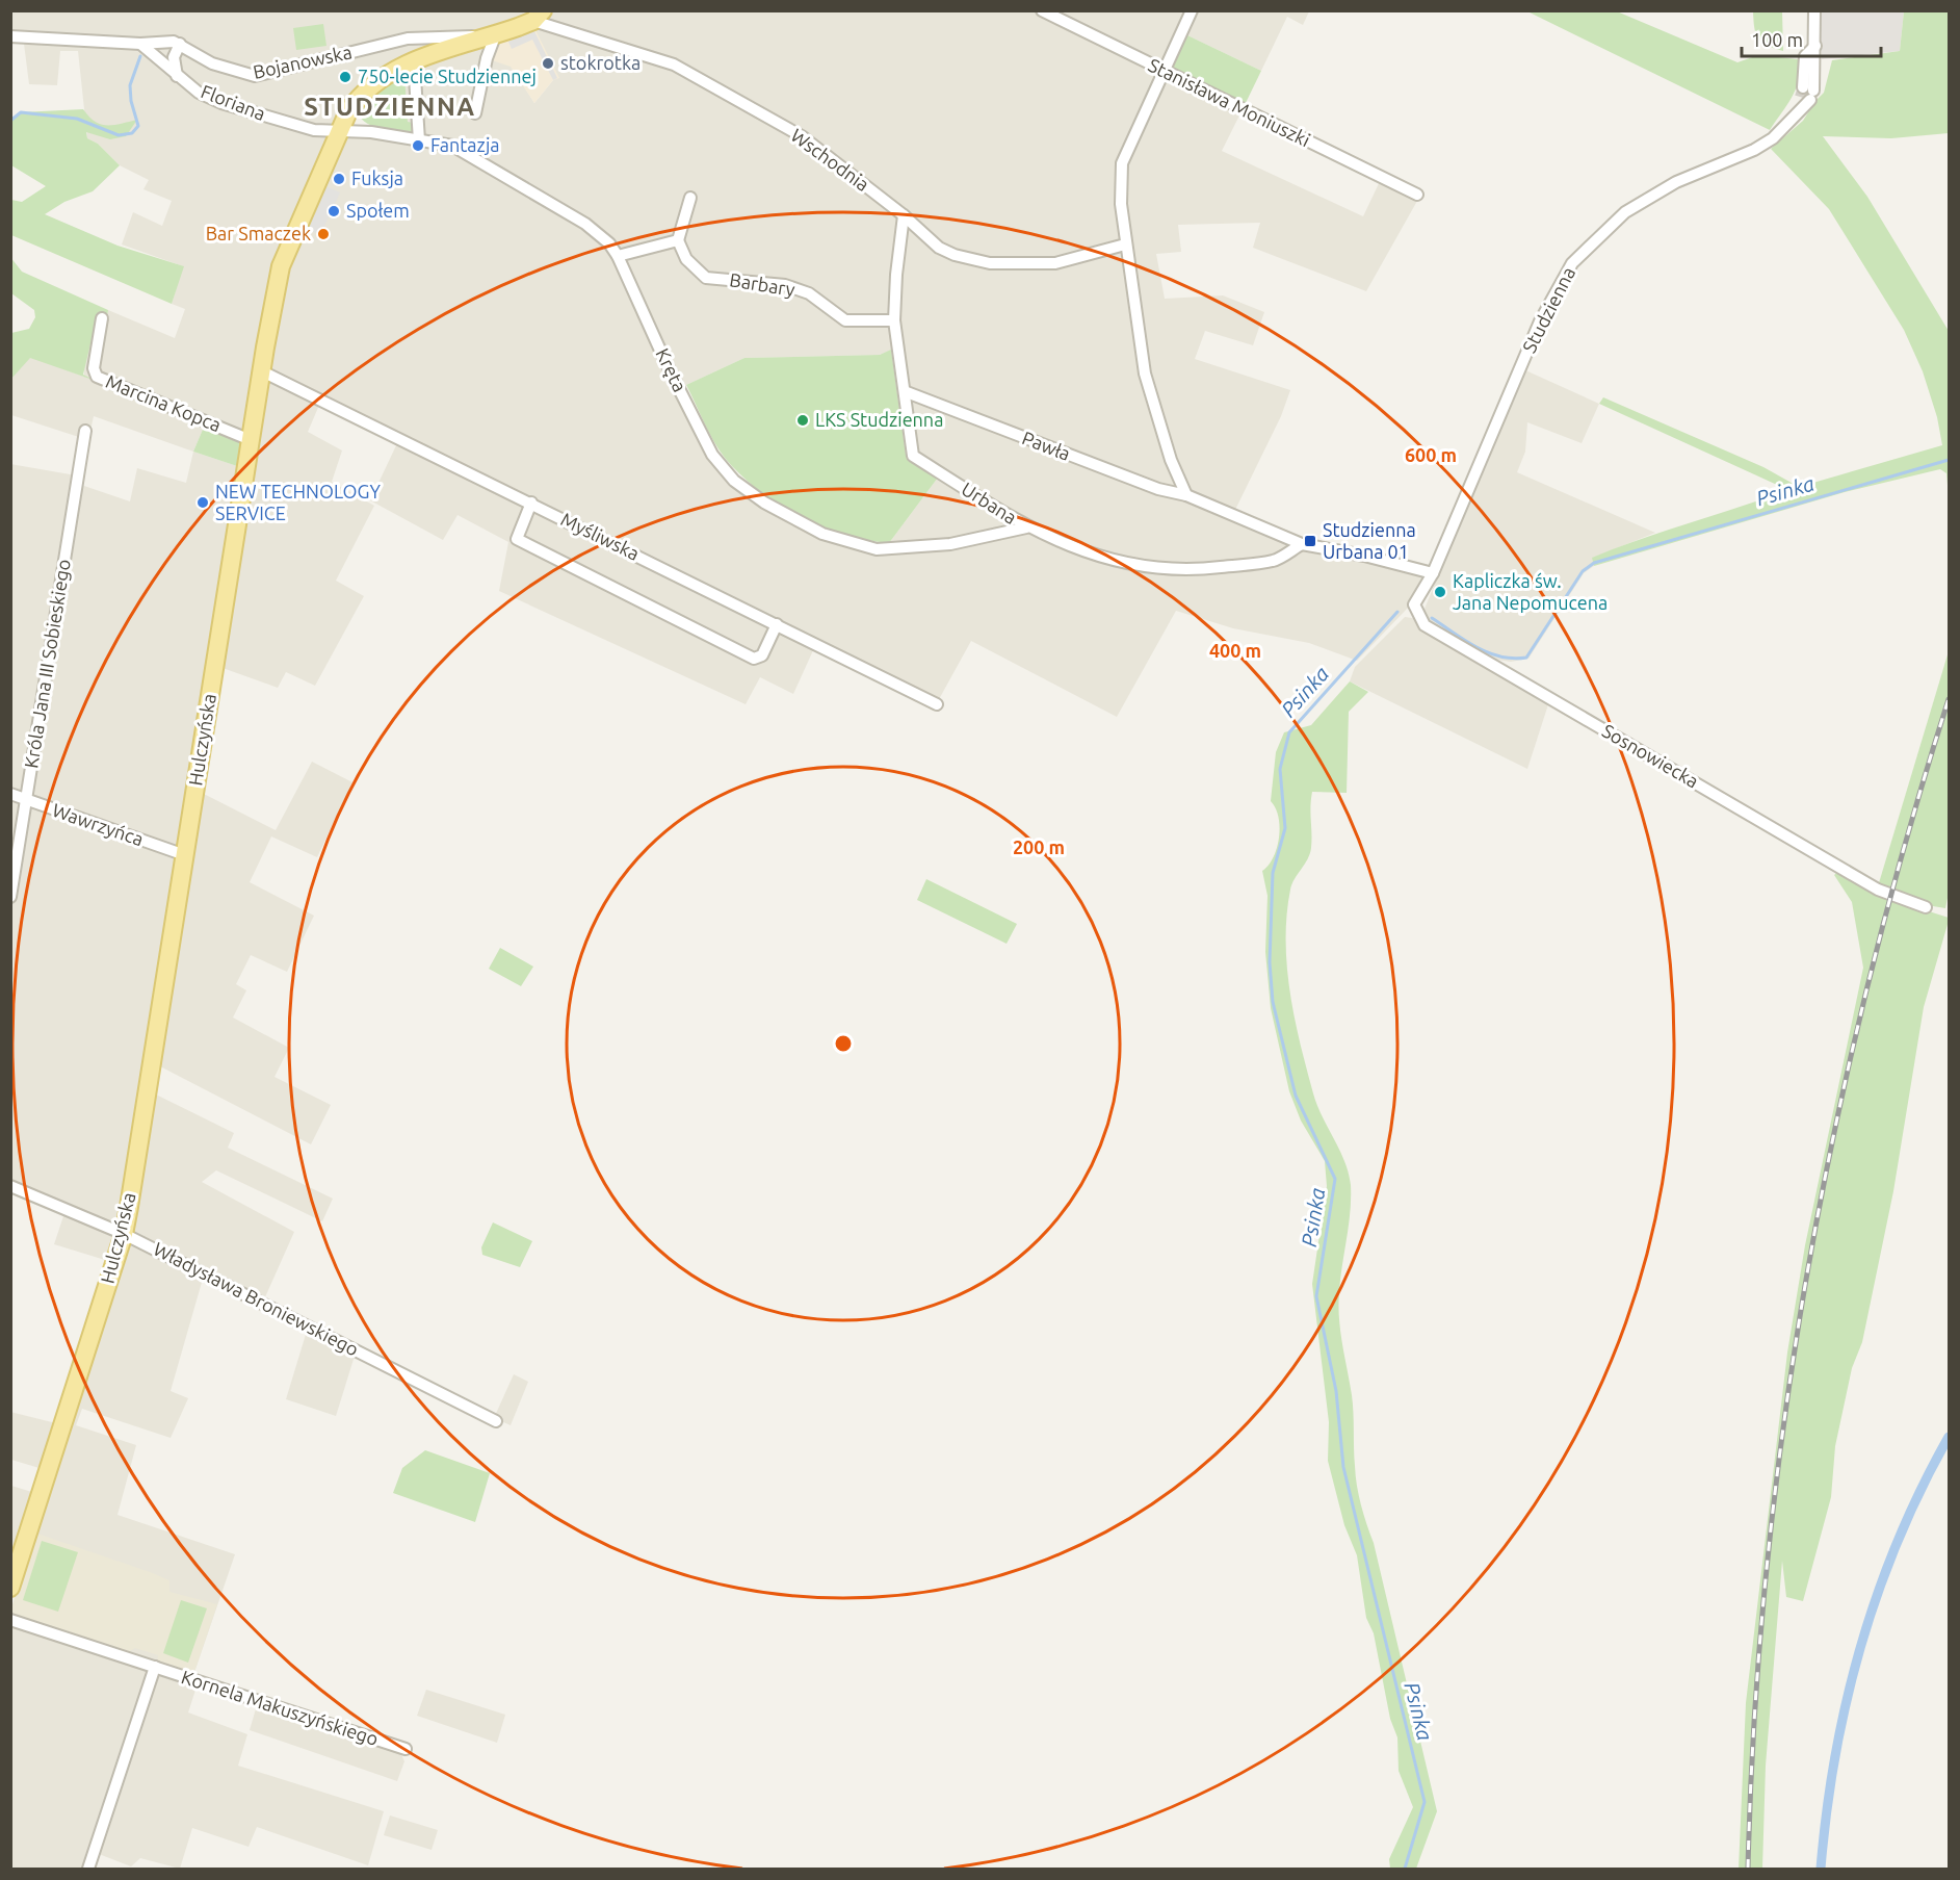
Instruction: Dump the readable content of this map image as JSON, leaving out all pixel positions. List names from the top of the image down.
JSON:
{
  "streets": {
    "main road": ["Hulczyńska"],
    "street": [
      "Bojanowska",
      "Floriana",
      "Stanisława Moniuszki",
      "Wschodnia",
      "Barbary",
      "Studzienna",
      "Kręta",
      "Marcina Kopca",
      "Pawła",
      "Urbana",
      "Myśliwska",
      "Króla Jana III Sobieskiego",
      "Sosnowiecka",
      "Wawrzyńca",
      "Władysława Broniewskiego",
      "Kornela Makuszyńskiego"
    ]
  },
  "crossings": [
    ["Bojanowska", "Floriana"],
    ["Bojanowska", "Hulczyńska"],
    ["Floriana", "Kręta"],
    ["Floriana", "Hulczyńska"],
    ["Wschodnia", "Urbana"],
    ["Wschodnia", "Hulczyńska"],
    ["Barbary", "Urbana"],
    ["Studzienna", "Pawła"],
    ["Studzienna", "Sosnowiecka"],
    ["Kręta", "Urbana"],
    ["Kręta", "Hulczyńska"],
    ["Marcina Kopca", "Hulczyńska"],
    ["Pawła", "Urbana"],
    ["Myśliwska", "Hulczyńska"],
    ["Króla Jana III Sobieskiego", "Wawrzyńca"],
    ["Hulczyńska", "Wawrzyńca"],
    ["Hulczyńska", "Władysława Broniewskiego"]
  ],
  "districts": ["STUDZIENNA"],
  "water": ["Psinka"],
  "places": {
    "other": [
      "stokrotka",
      "750-lecie Studziennej",
      "Fantazja",
      "Fuksja",
      "Społem",
      "Bar Smaczek",
      "LKS Studzienna",
      "NEW TECHNOLOGY SERVICE",
      "Kapliczka św. Jana Nepomucena"
    ],
    "transit": ["Studzienna Urbana 01"]
  },
  "scale_bar": "100 m",
  "rings": ["600 m", "400 m", "200 m"]
}
